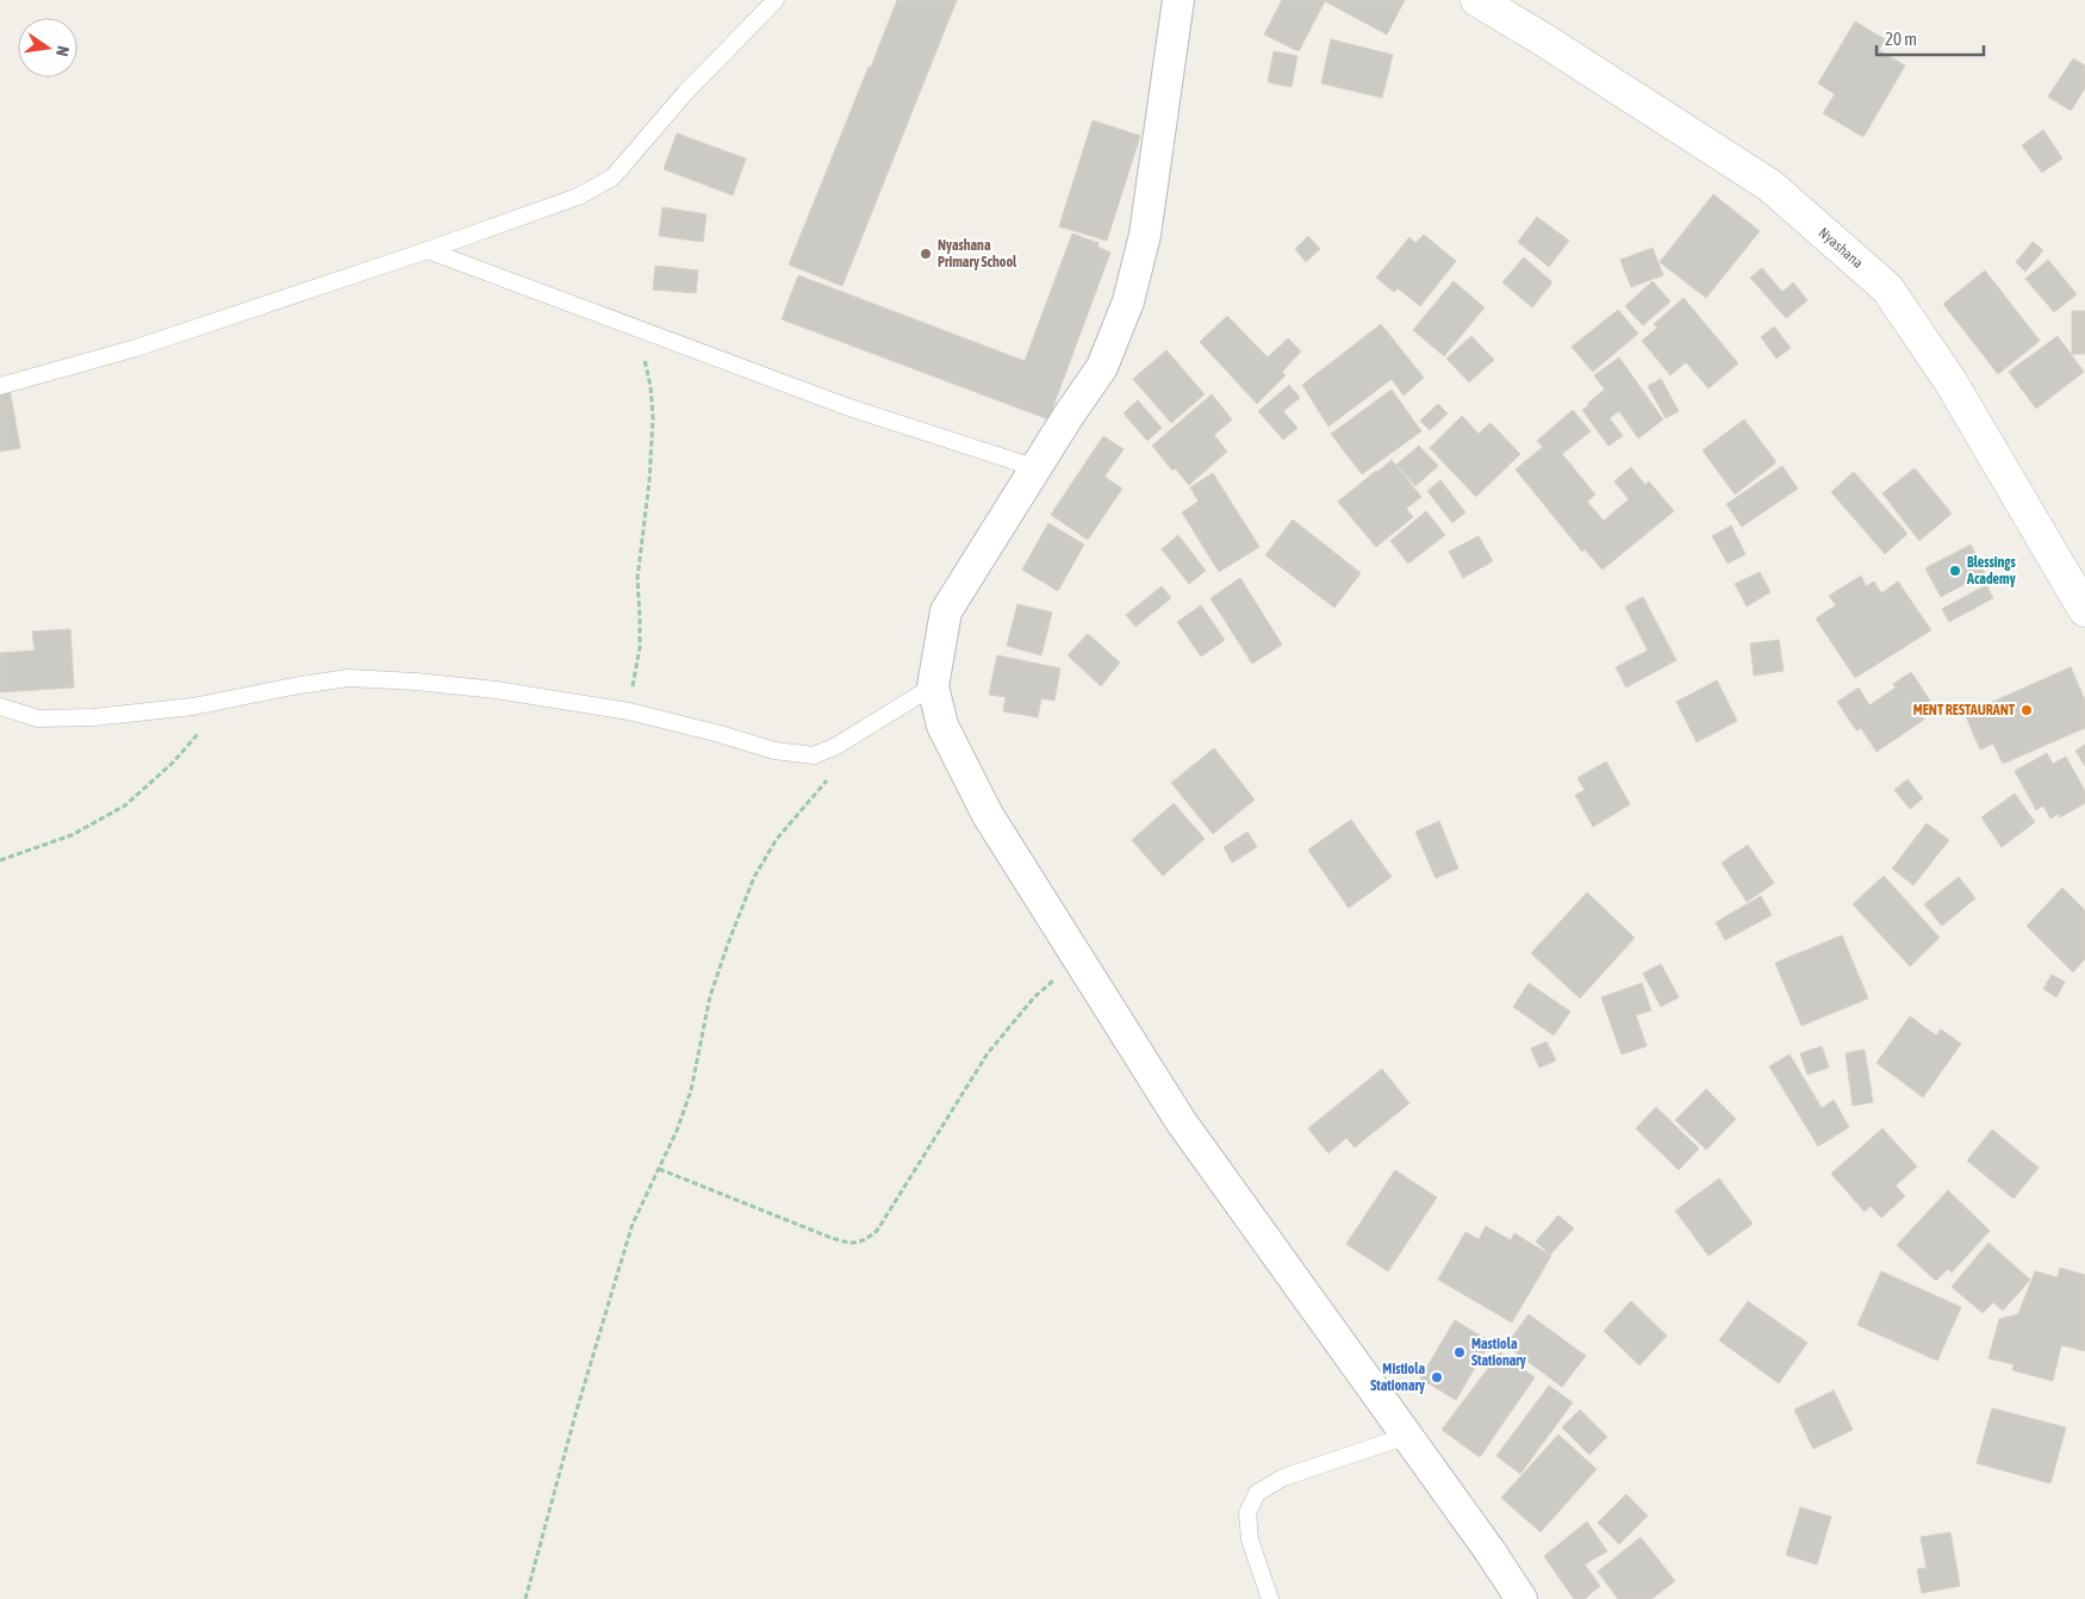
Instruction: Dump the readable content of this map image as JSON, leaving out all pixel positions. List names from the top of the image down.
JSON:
{
  "streets": {
    "street": ["Nyashana"]
  },
  "places": [
    "Nyashana Primary School",
    "Blessings Academy",
    "MENT RESTAURANT",
    "Mastiola Stationary",
    "Mistiola Stationary"
  ],
  "scale_bar": "20 m",
  "north": "right"
}
